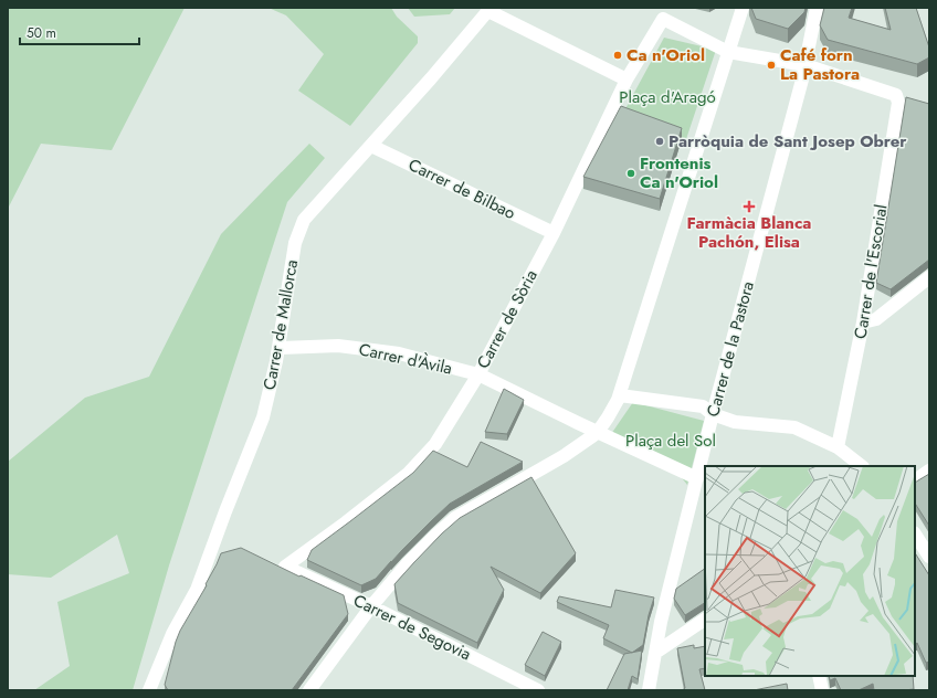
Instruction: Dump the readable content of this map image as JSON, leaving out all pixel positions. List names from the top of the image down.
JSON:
{
  "streets": {
    "street": [
      "Carrer de Bilbao",
      "Carrer de l'Escorial",
      "Carrer de Sòria",
      "Carrer de Mallorca",
      "Carrer de la Pastora",
      "Carrer d'Àvila",
      "Carrer de Segovia"
    ]
  },
  "crossings": [
    ["Carrer de Bilbao", "Carrer de Sòria"],
    ["Carrer de Bilbao", "Carrer de Mallorca"],
    ["Carrer de l'Escorial", "Carrer de la Pastora"],
    ["Carrer de Sòria", "Carrer d'Àvila"],
    ["Carrer de Sòria", "Carrer de Segovia"],
    ["Carrer de Mallorca", "Carrer d'Àvila"]
  ],
  "parks": ["Plaça d'Aragó", "Plaça del Sol"],
  "places": {
    "other": [
      "Ca n'Oriol",
      "Café forn La Pastora",
      "Parròquia de Sant Josep Obrer",
      "Frontenis Ca n'Oriol"
    ],
    "health": ["Farmàcia Blanca Pachón, Elisa"]
  },
  "scale_bar": "50 m"
}
